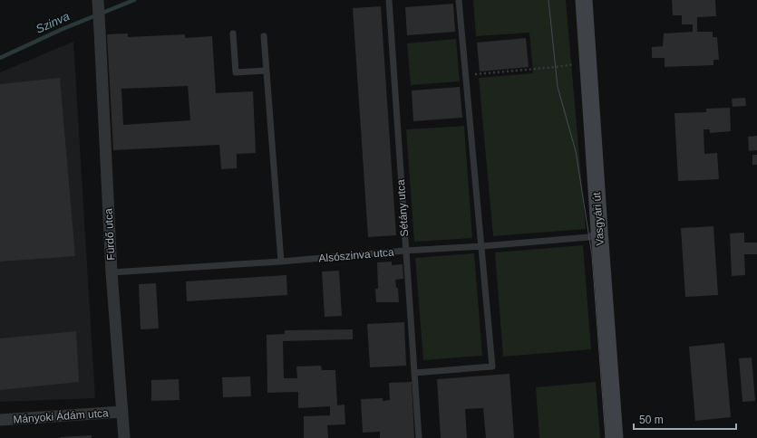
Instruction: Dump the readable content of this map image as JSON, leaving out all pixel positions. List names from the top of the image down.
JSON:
{
  "streets": {
    "street": ["Vasgyári út", "Fürdő utca", "Mányoki Ádám utca"],
    "lane": ["Sétány utca", "Alsószinva utca"]
  },
  "crossings": [
    ["Sétány utca", "Alsószinva utca"],
    ["Vasgyári út", "Alsószinva utca"],
    ["Fürdő utca", "Alsószinva utca"],
    ["Fürdő utca", "Mányoki Ádám utca"]
  ],
  "water": ["Szinva"],
  "scale_bar": "50 m"
}
